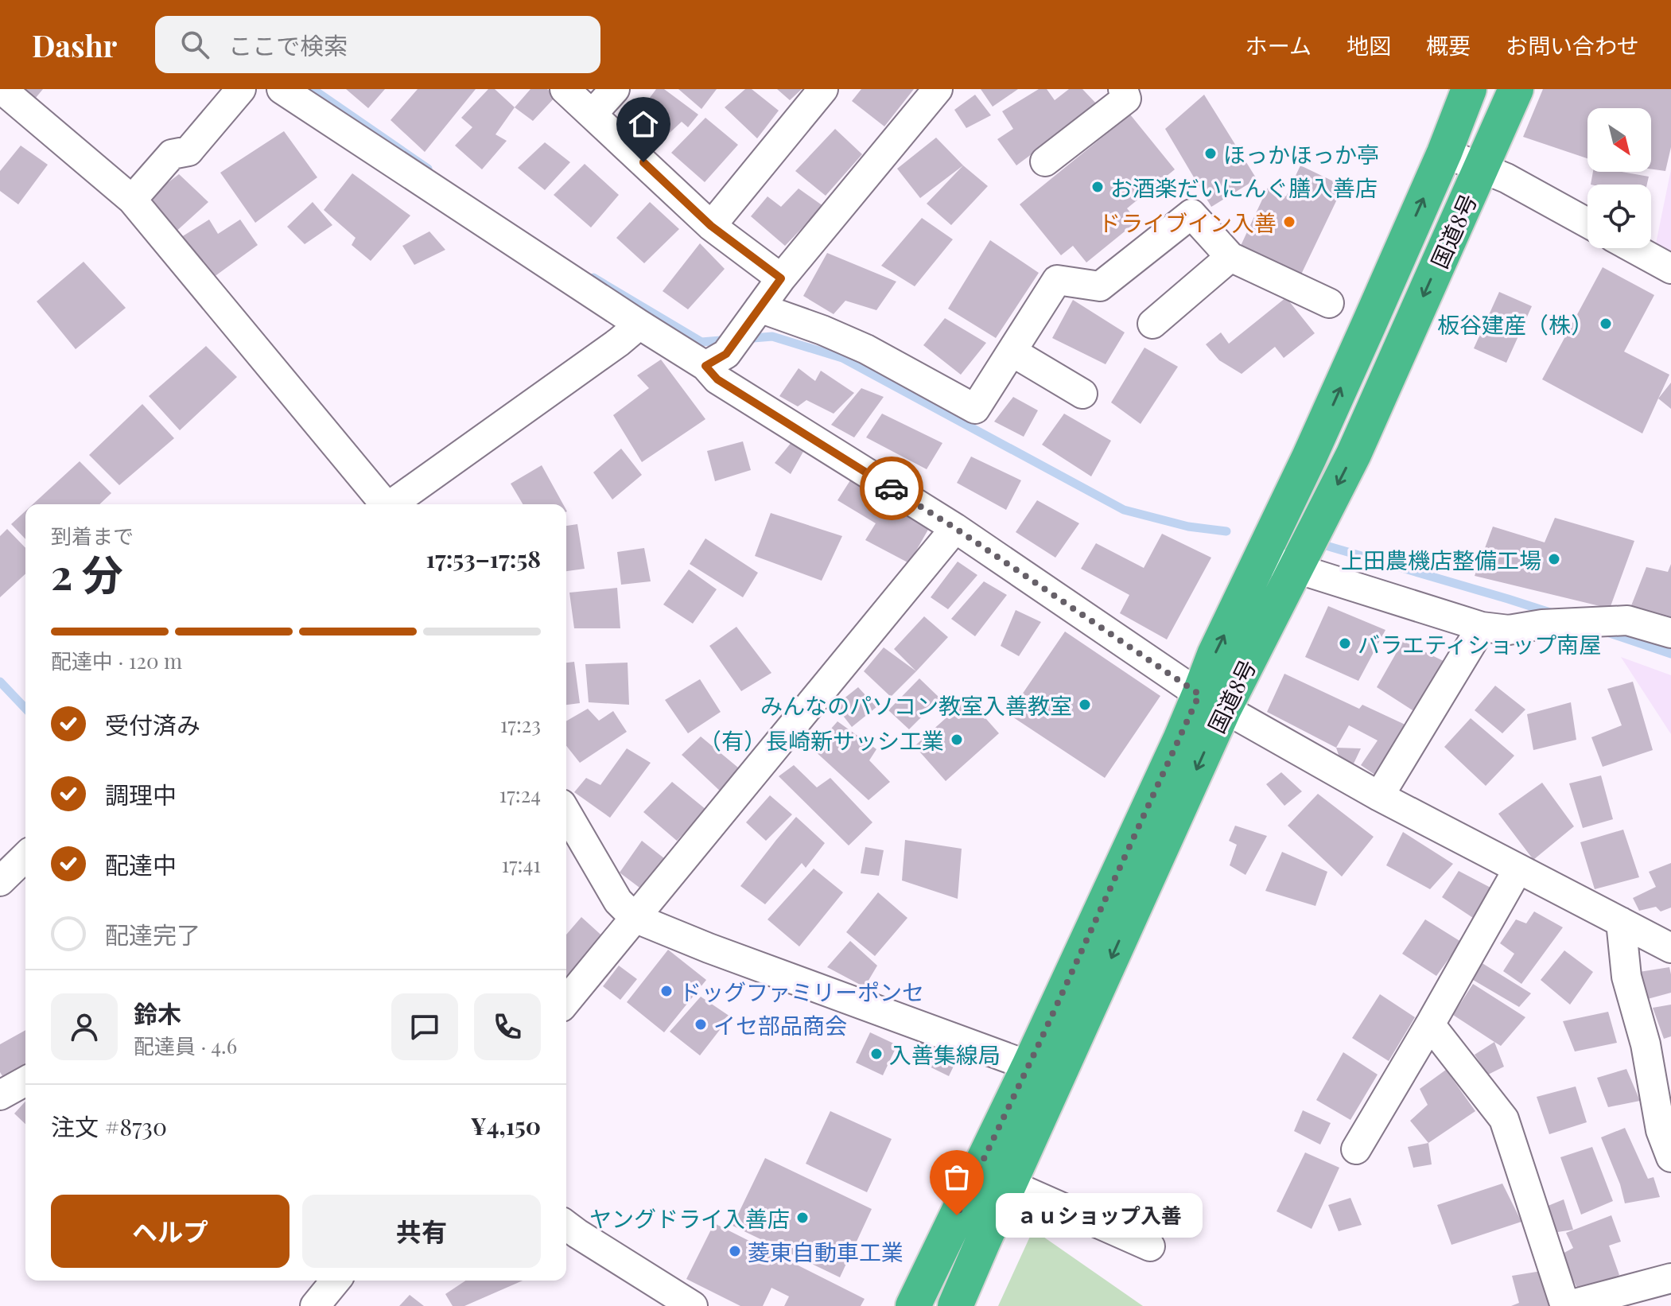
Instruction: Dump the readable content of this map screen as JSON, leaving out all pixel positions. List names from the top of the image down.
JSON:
{
  "streets": {
    "highway": ["国道8号"]
  },
  "places": [
    "ほっかほっか亭",
    "お酒楽だいにんぐ膳入善店",
    "ドライブイン入善",
    "板谷建産（株）",
    "上田農機店整備工場",
    "バラエティショップ南屋",
    "みんなのパソコン教室入善教室",
    "（有）長崎新サッシ工業",
    "ドッグファミリーポンセ",
    "イセ部品商会",
    "入善集線局",
    "ａｕショップ入善",
    "ヤングドライ入善店",
    "菱東自動車工業"
  ],
  "north": "bottom right",
  "page": {
    "header": "Dashr",
    "search": "ここで検索",
    "nav": [
      "ホーム",
      "地図",
      "概要",
      "お問い合わせ"
    ],
    "heading": ["2 分", "到着まで", "17:53–17:58"],
    "panel": [
      "鈴木",
      "配達員 · 4.6",
      "注文 #8730",
      "¥4,150"
    ],
    "bar": "配達中 · 120 m",
    "list": [
      ["受付済み", "17:23"],
      ["調理中", "17:24"],
      ["配達中", "17:41"],
      "配達完了"
    ],
    "buttons": ["ヘルプ", "共有"],
    "bubble": "ａｕショップ入善"
  }
}
